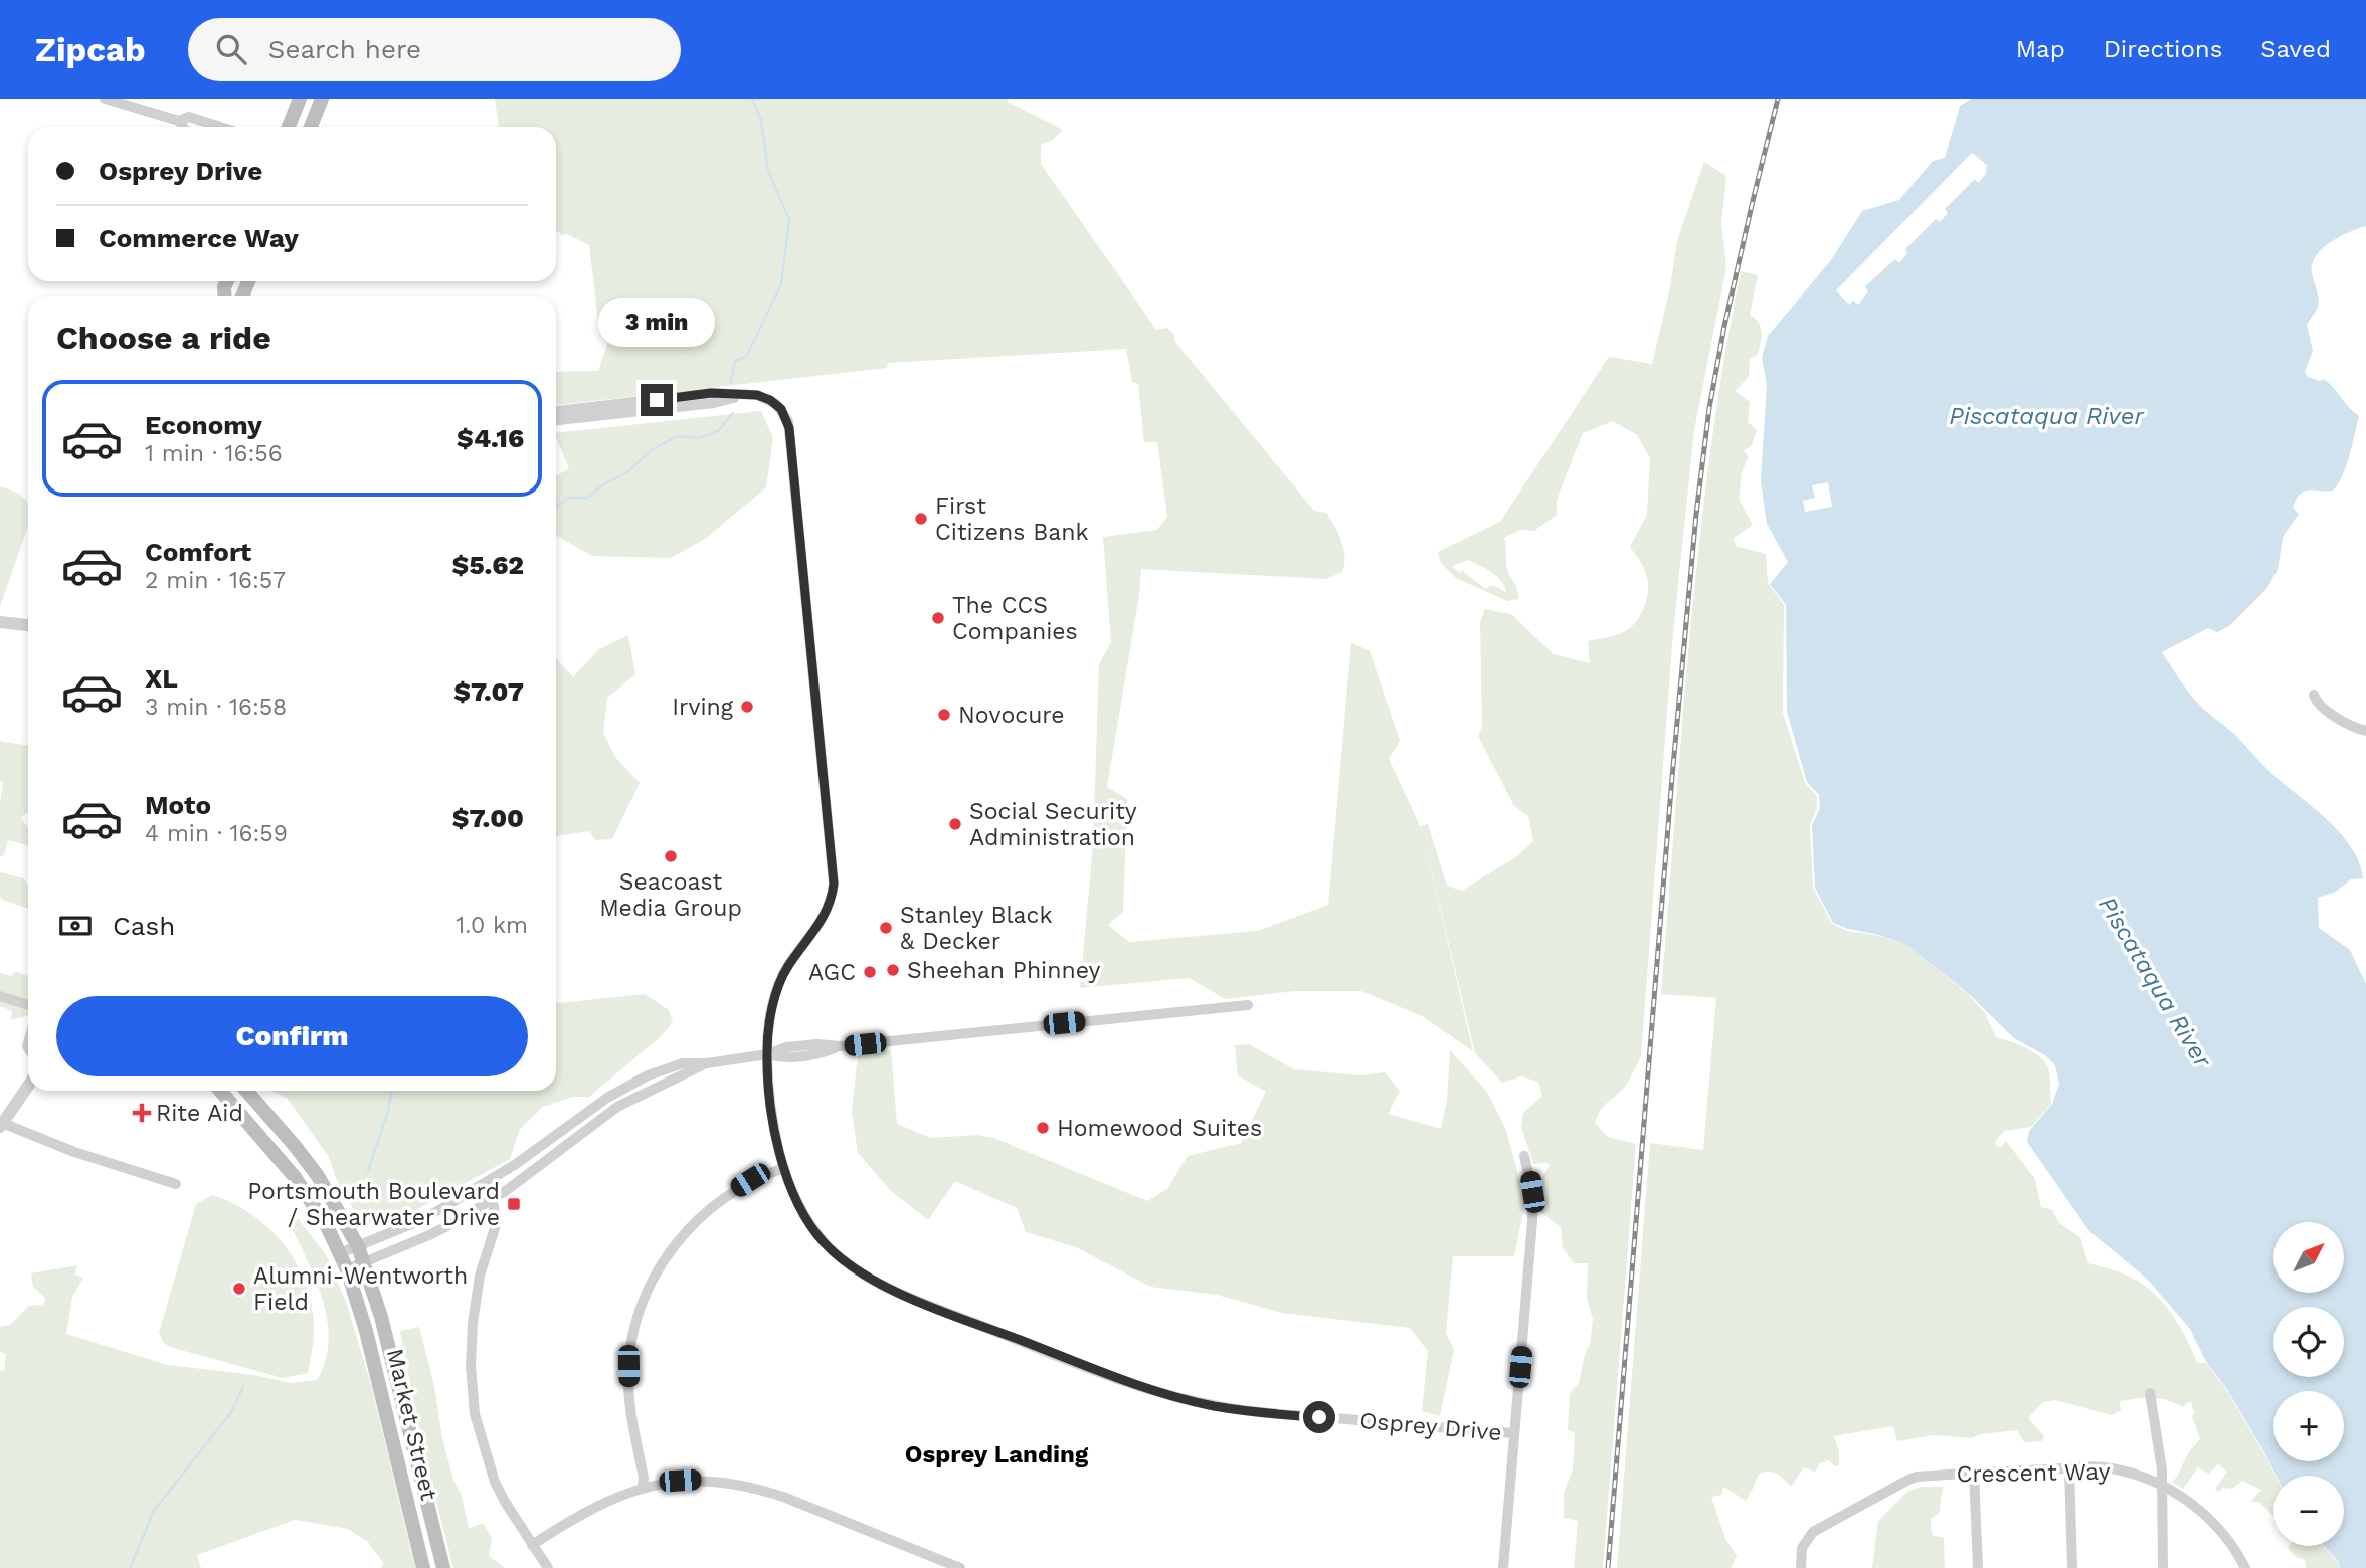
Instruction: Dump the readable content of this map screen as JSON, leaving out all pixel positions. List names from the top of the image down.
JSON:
{
  "streets": {
    "main road": ["Market Street"],
    "street": ["Osprey Drive", "Crescent Way"]
  },
  "districts": ["Osprey Landing"],
  "water": ["Piscataqua River"],
  "places": {
    "other": [
      "First Citizens Bank",
      "The CCS Companies",
      "Irving",
      "Novocure",
      "Social Security Administration",
      "Seacoast Media Group",
      "Stanley Black & Decker",
      "Sheehan Phinney",
      "AGC",
      "Homewood Suites",
      "Alumni-Wentworth Field"
    ],
    "health": ["Rite Aid"],
    "transit": ["Portsmouth Boulevard / Shearwater Drive"]
  },
  "north": "top right",
  "page": {
    "header": "Zipcab",
    "search": "Search here",
    "nav": ["Map", "Directions", "Saved"],
    "banner": ["Osprey Drive", "Commerce Way"],
    "heading": "Choose a ride",
    "bubble": "3 min",
    "list": [
      {
        "name": "Economy",
        "note": "1 min · 16:56",
        "value": "$4.16"
      },
      {
        "name": "Comfort",
        "note": "2 min · 16:57",
        "value": "$5.62"
      },
      {
        "name": "XL",
        "note": "3 min · 16:58",
        "value": "$7.07"
      },
      {
        "name": "Moto",
        "note": "4 min · 16:59",
        "value": "$7.00"
      }
    ],
    "pay": ["Cash", "1.0 km"],
    "buttons": "Confirm",
    "map_buttons": ["+", "−"]
  }
}
